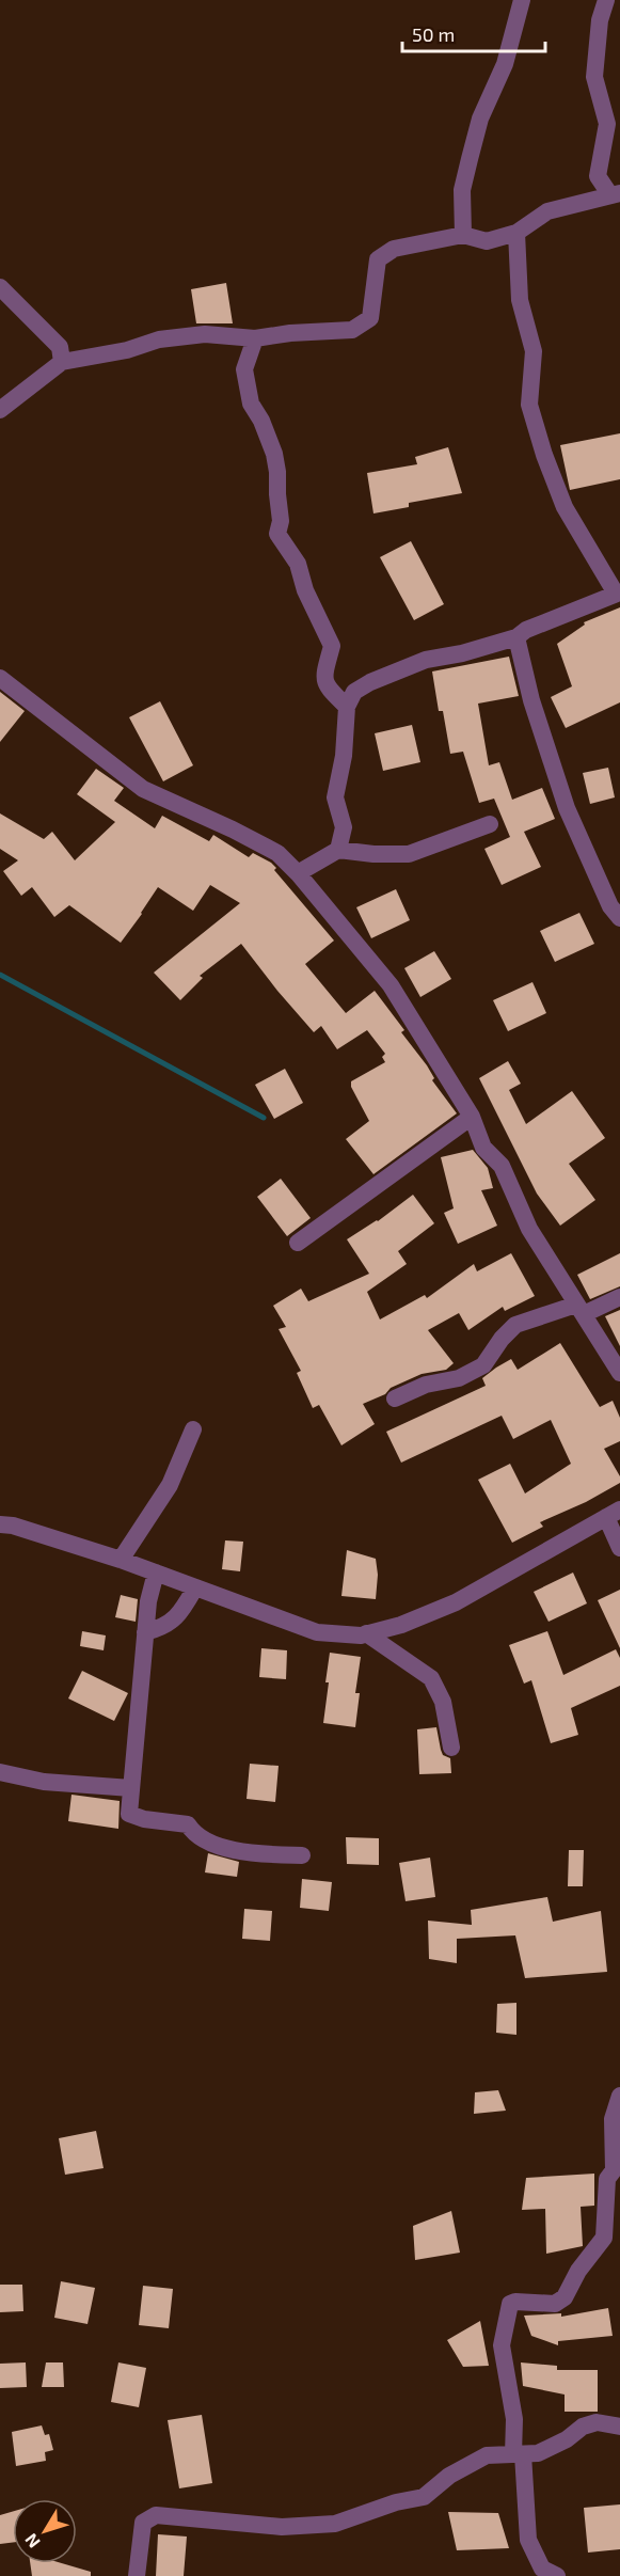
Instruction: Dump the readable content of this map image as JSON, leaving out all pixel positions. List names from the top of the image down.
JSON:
{
  "scale_bar": "50 m",
  "north": "bottom left"
}
